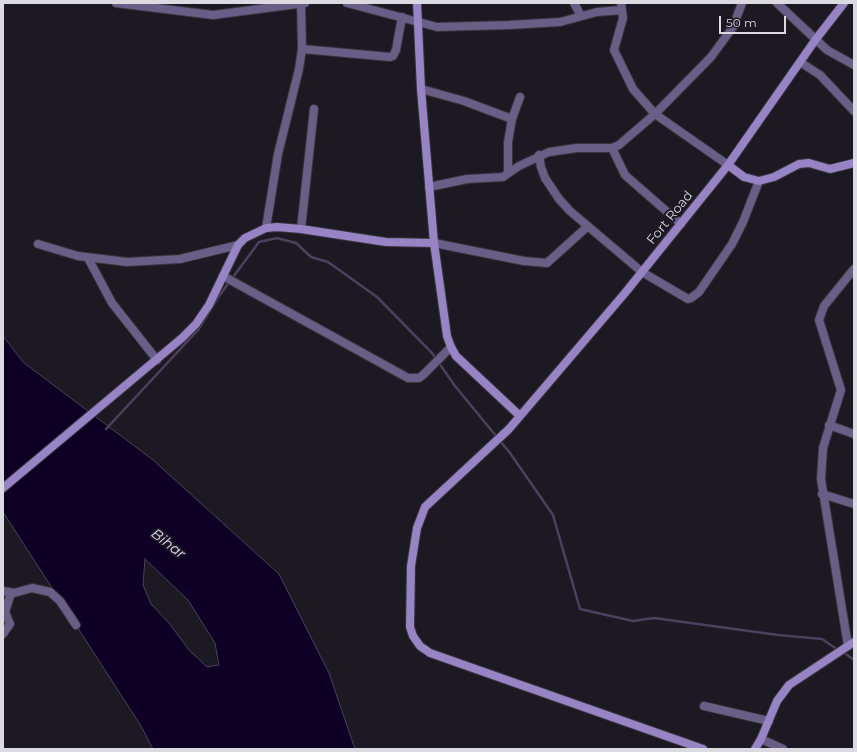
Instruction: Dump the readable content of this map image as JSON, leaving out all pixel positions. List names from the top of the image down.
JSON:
{
  "streets": {
    "main road": ["Fort Road"]
  },
  "water": ["Bihar"],
  "scale_bar": "50 m"
}
